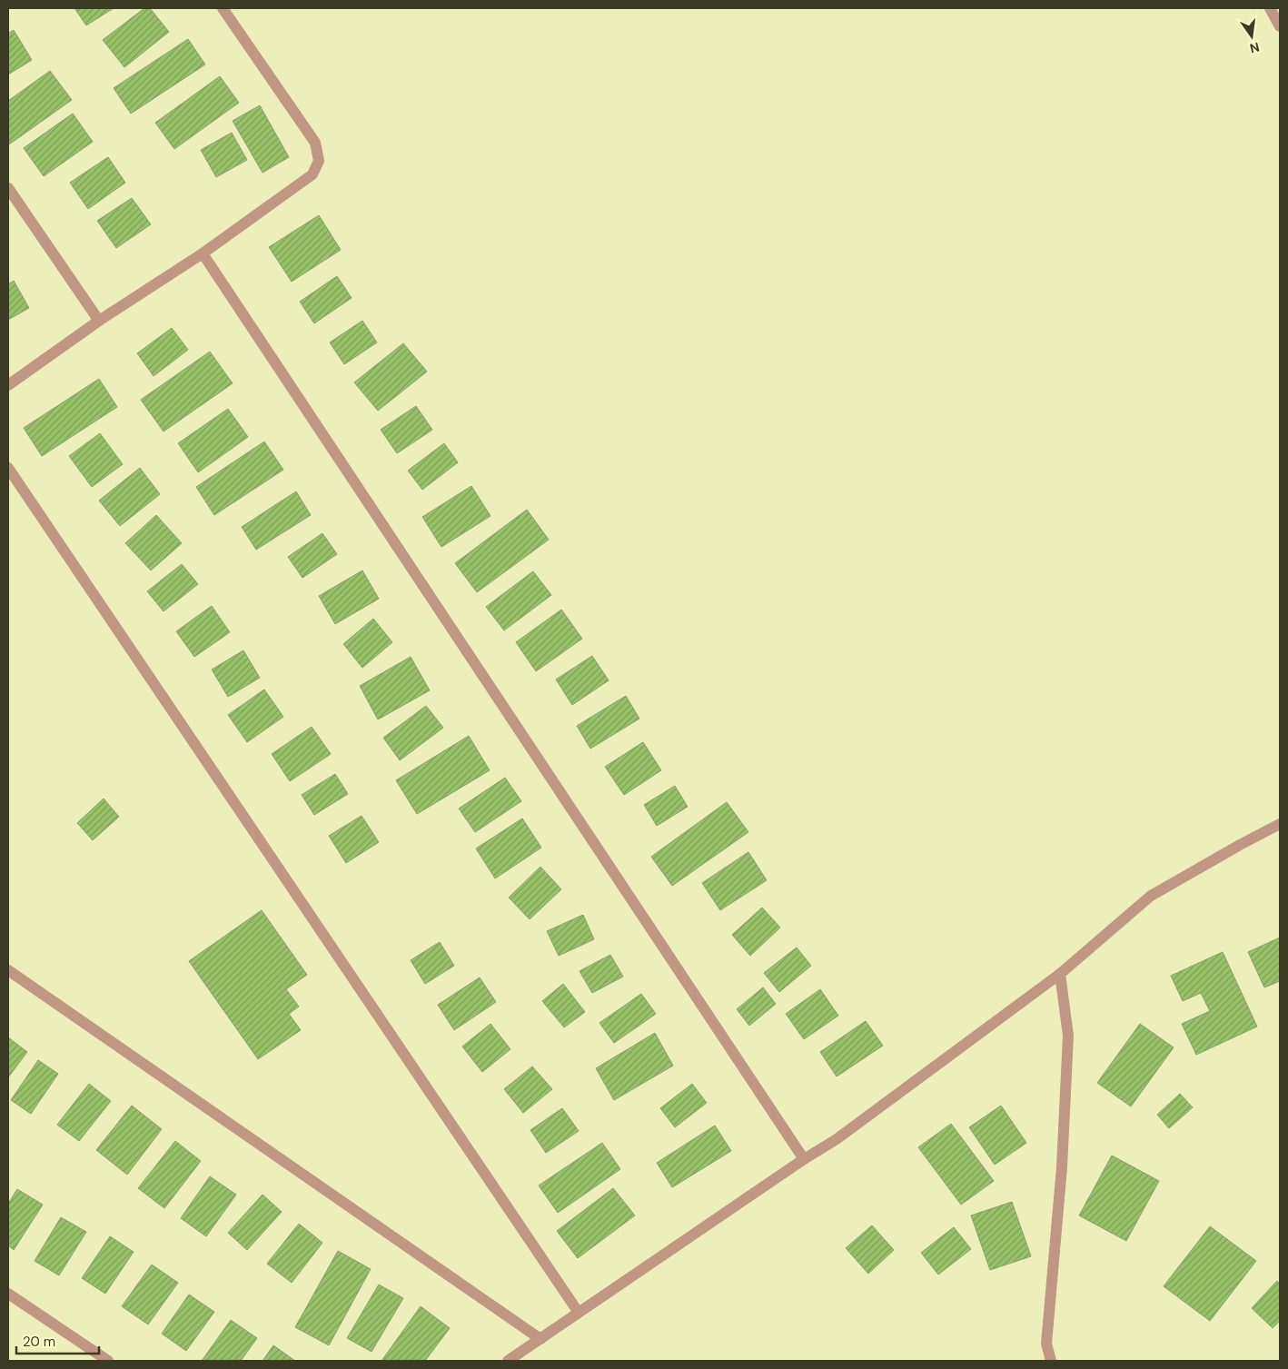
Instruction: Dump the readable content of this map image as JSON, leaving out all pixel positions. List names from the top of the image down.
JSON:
{
  "scale_bar": "20 m",
  "north": "bottom"
}
